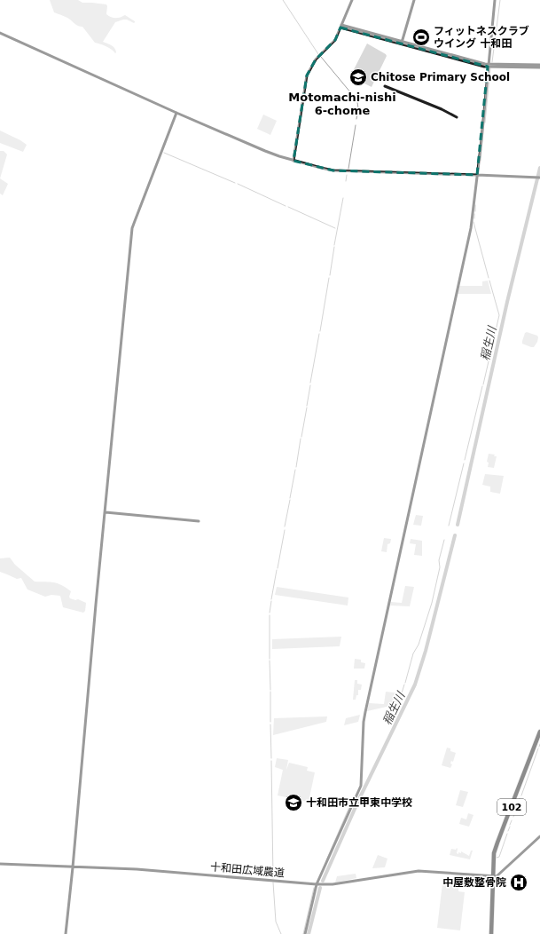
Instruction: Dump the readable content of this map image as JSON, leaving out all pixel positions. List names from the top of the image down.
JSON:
{
  "streets": {
    "highway": ["102"],
    "street": ["十和田広域農道"]
  },
  "crossings": [
    ["102", "十和田広域農道"]
  ],
  "districts": ["Motomachi-nishi 6-chome"],
  "water": ["稲生川"],
  "places": {
    "sports": ["フィットネスクラブ ウイング 十和田"],
    "school or university": ["Chitose Primary School", "十和田市立甲東中学校"],
    "hospital": ["中屋敷整骨院"]
  }
}
